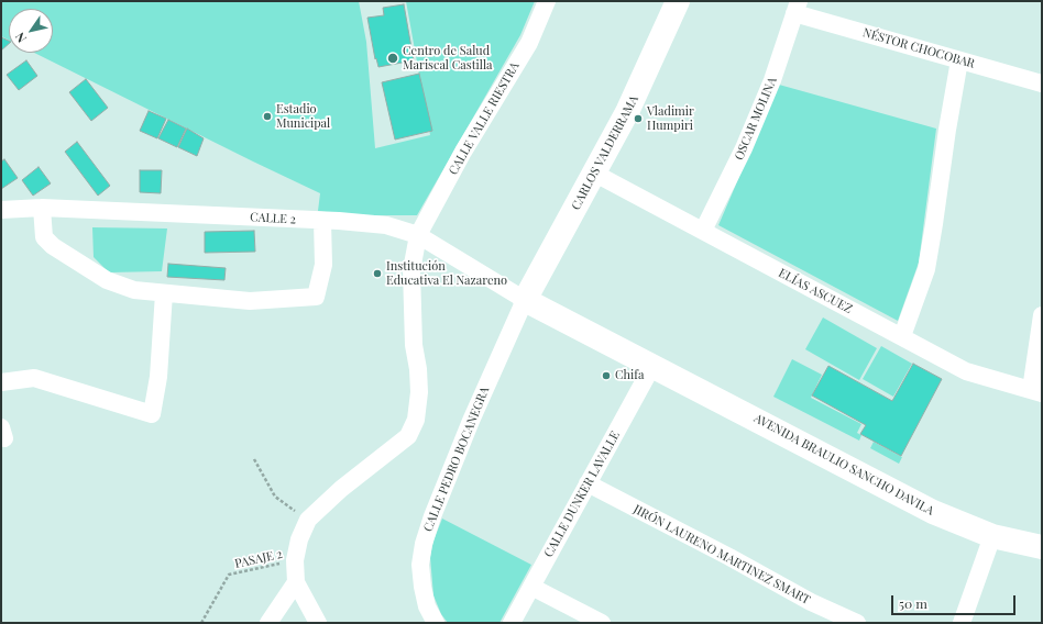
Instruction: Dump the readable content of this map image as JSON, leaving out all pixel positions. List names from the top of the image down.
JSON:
{
  "streets": {
    "street": [
      "NÉSTOR CHOCOBAR",
      "CALLE VALLE RIESTRA",
      "OSCAR MOLINA",
      "CARLOS VALDERRAMA",
      "CALLE 2",
      "ELÍAS ASCUEZ",
      "CALLE PEDRO BOCANEGRA",
      "AVENIDA BRAULIO SANCHO DAVILA",
      "CALLE DUNKER LAVALLE",
      "JIRÓN LAURENO MARTINEZ SMART"
    ],
    "path": ["PASAJE 2"]
  },
  "crossings": [
    ["NÉSTOR CHOCOBAR", "OSCAR MOLINA"],
    ["CALLE VALLE RIESTRA", "CALLE 2"],
    ["OSCAR MOLINA", "ELÍAS ASCUEZ"],
    ["CARLOS VALDERRAMA", "CALLE 2"],
    ["CARLOS VALDERRAMA", "ELÍAS ASCUEZ"],
    ["CARLOS VALDERRAMA", "CALLE PEDRO BOCANEGRA"],
    ["CARLOS VALDERRAMA", "AVENIDA BRAULIO SANCHO DAVILA"],
    ["CALLE 2", "CALLE PEDRO BOCANEGRA"],
    ["CALLE 2", "AVENIDA BRAULIO SANCHO DAVILA"],
    ["CALLE PEDRO BOCANEGRA", "AVENIDA BRAULIO SANCHO DAVILA"],
    ["AVENIDA BRAULIO SANCHO DAVILA", "CALLE DUNKER LAVALLE"],
    ["CALLE DUNKER LAVALLE", "JIRÓN LAURENO MARTINEZ SMART"]
  ],
  "places": [
    "Centro de Salud Mariscal Castilla",
    "Estadio Municipal",
    "Vladimir Humpiri",
    "Institución Educativa El Nazareno",
    "Chifa"
  ],
  "scale_bar": "50 m",
  "north": "bottom left"
}
